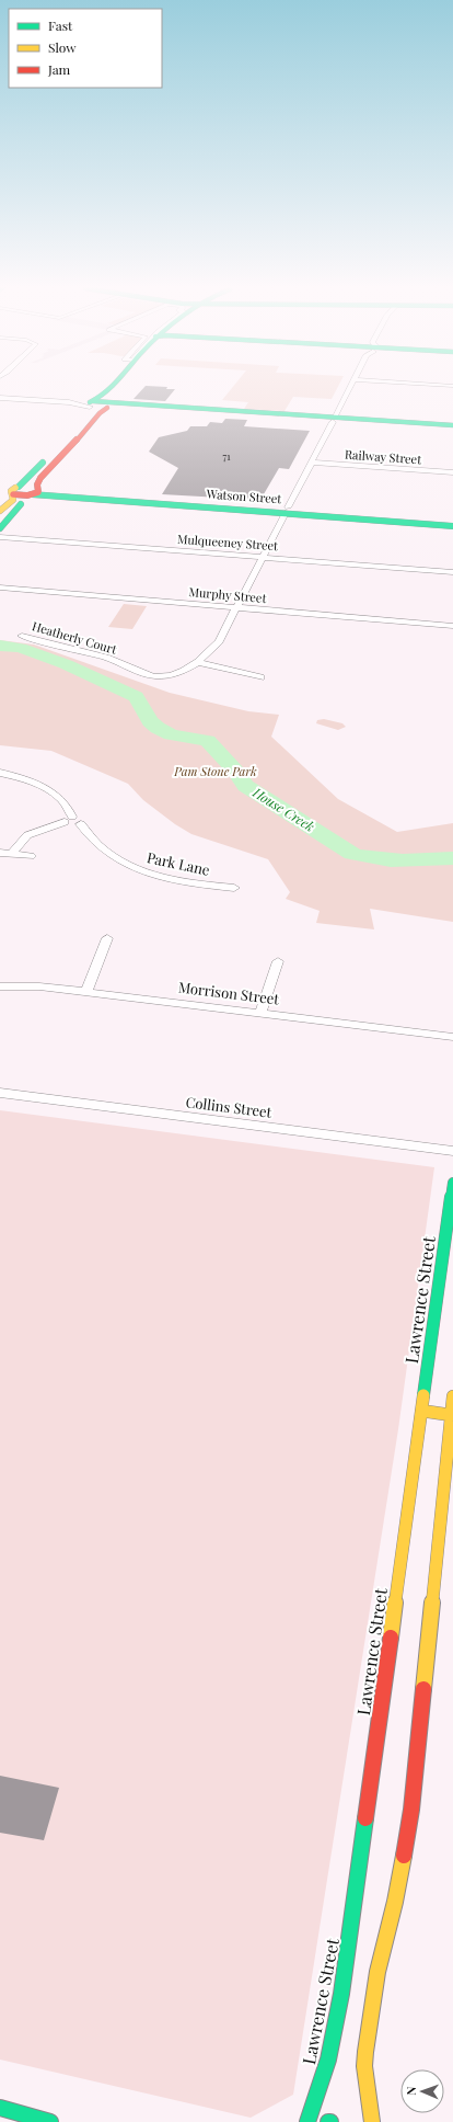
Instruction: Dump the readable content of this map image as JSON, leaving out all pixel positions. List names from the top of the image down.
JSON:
{
  "streets": {
    "main road": ["Watson Street", "Lawrence Street"],
    "street": [
      "Railway Street",
      "Mulqueeney Street",
      "Murphy Street",
      "Heatherly Court",
      "Park Lane",
      "Morrison Street",
      "Collins Street"
    ]
  },
  "crossings": [
    ["Railway Street", "Heatherly Court"],
    ["Watson Street", "Heatherly Court"],
    ["Mulqueeney Street", "Heatherly Court"],
    ["Murphy Street", "Heatherly Court"]
  ],
  "water": ["House Creek"],
  "parks": ["Pam Stone Park"],
  "house_numbers": ["71"],
  "legend": ["Fast", "Slow", "Jam"],
  "north": "left"
}
